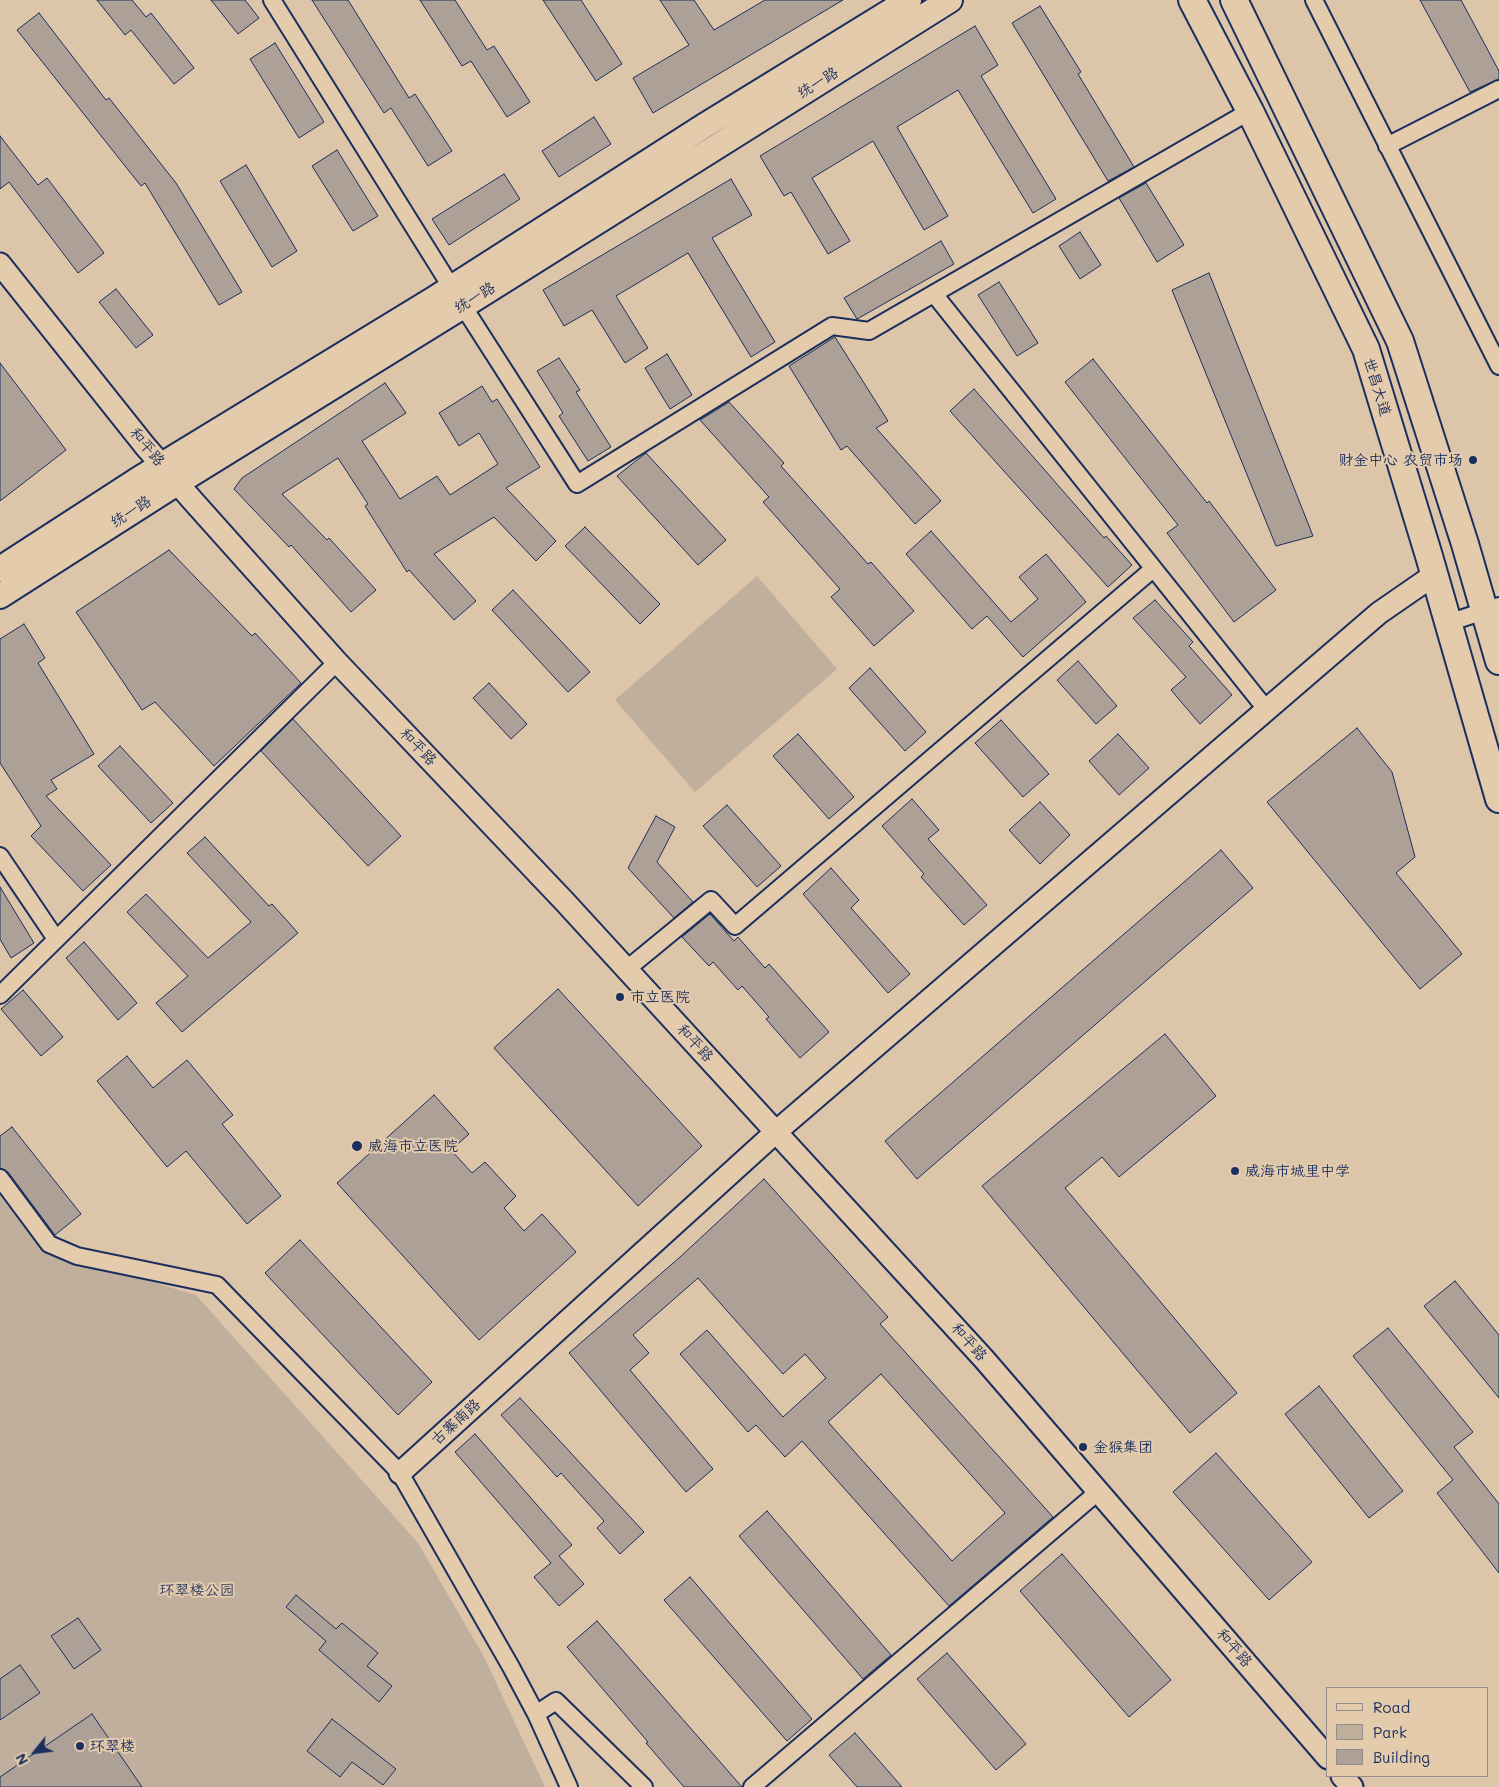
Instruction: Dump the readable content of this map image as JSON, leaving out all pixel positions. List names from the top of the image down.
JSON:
{
  "streets": {
    "main road": ["统一路", "世昌大道"],
    "street": ["和平路", "古寨南路"]
  },
  "crossings": [
    ["统一路", "和平路"],
    ["世昌大道", "古寨南路"],
    ["和平路", "古寨南路"]
  ],
  "parks": ["环翠楼公园"],
  "places": [
    "财金中心 农贸市场",
    "市立医院",
    "威海市立医院",
    "威海市城里中学",
    "金猴集团",
    "环翠楼"
  ],
  "legend": ["Road", "Park", "Building"],
  "north": "bottom left"
}
